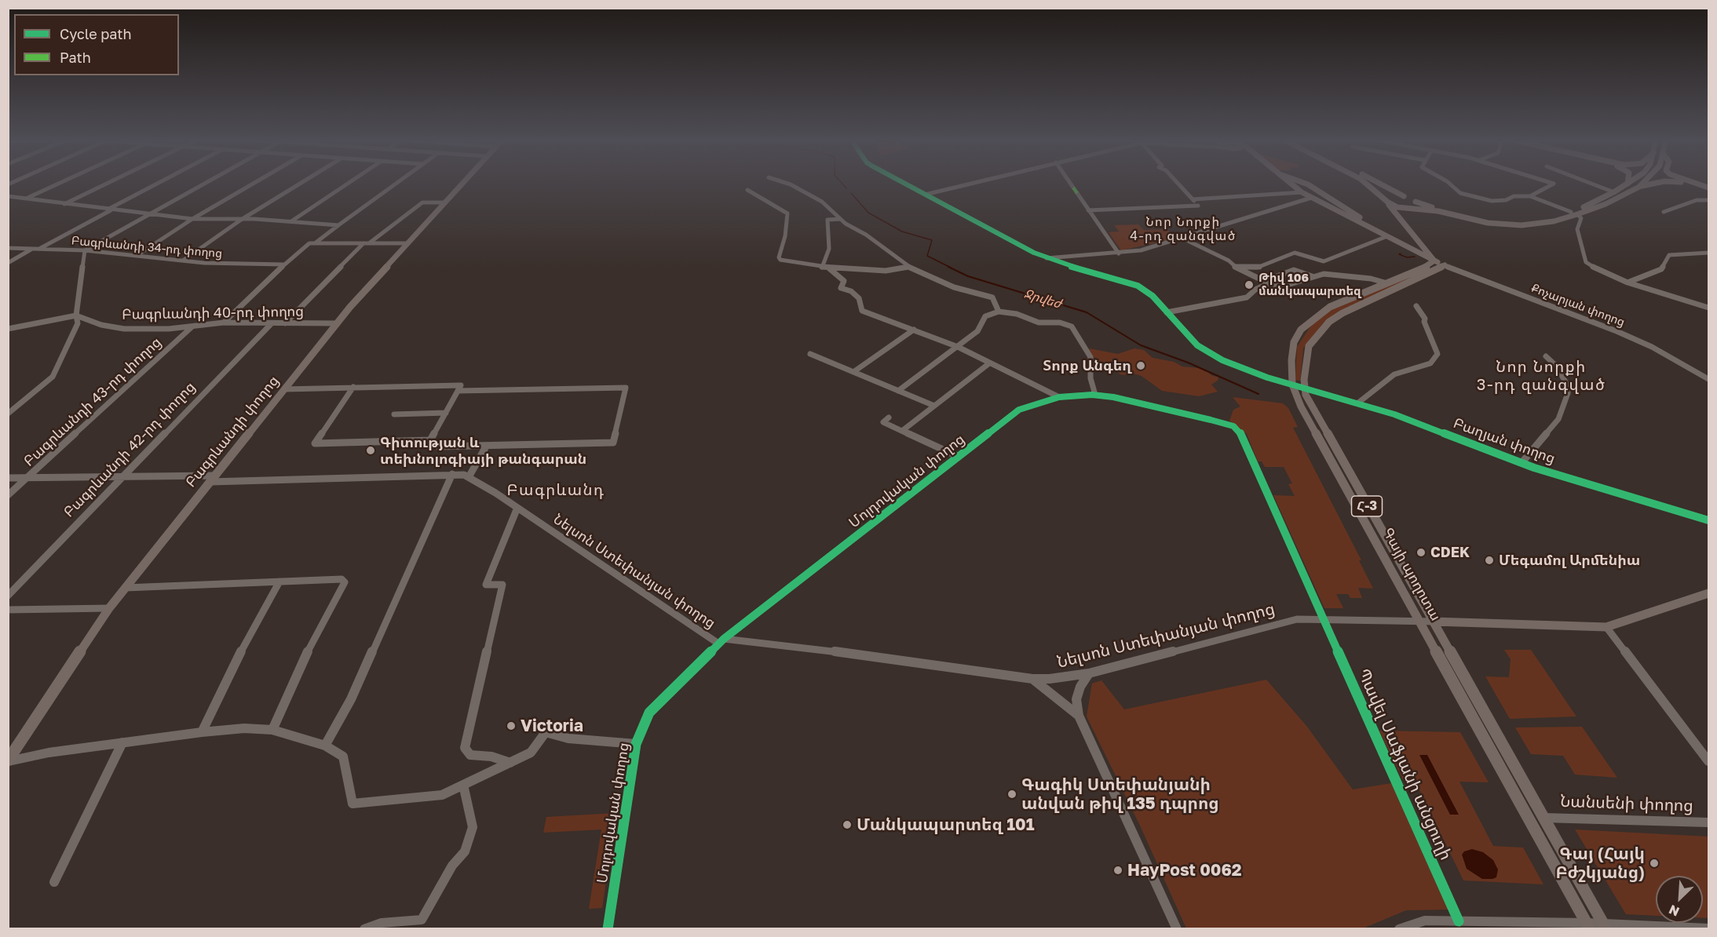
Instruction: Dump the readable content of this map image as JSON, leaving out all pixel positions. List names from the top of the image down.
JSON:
{
  "streets": {
    "main road": [
      "Քոչարյան փողոց",
      "Բագրևանդի փողոց",
      "Հ-3",
      "Գայի պողոտա"
    ],
    "street": [
      "Բագրևանդի 34-րդ փողոց",
      "Բագրևանդի 40-րդ փողոց",
      "Բագրևանդի 43-րդ փողոց",
      "Բաղյան փողոց",
      "Բագրևանդի 42-րդ փողոց",
      "Մոլդովական փողոց",
      "Նելսոն Ստեփանյան փողոց",
      "Պավել Սաֆյանի անցուղի",
      "Նանսենի փողոց"
    ]
  },
  "crossings": [
    ["Քոչարյան փողոց", "Գայի պողոտա"],
    ["Բագրևանդի 40-րդ փողոց", "Բագրևանդի 43-րդ փողոց"],
    ["Բագրևանդի 40-րդ փողոց", "Բագրևանդի փողոց"],
    ["Բագրևանդի 40-րդ փողոց", "Բագրևանդի 42-րդ փողոց"],
    ["Բագրևանդի 43-րդ փողոց", "Նելսոն Ստեփանյան փողոց"],
    ["Բագրևանդի փողոց", "Նելսոն Ստեփանյան փողոց"],
    ["Բաղյան փողոց", "Գայի պողոտա"],
    ["Բագրևանդի 42-րդ փողոց", "Նելսոն Ստեփանյան փողոց"],
    ["Մոլդովական փողոց", "Նելսոն Ստեփանյան փողոց"],
    ["Մոլդովական փողոց", "Պավել Սաֆյանի անցուղի"],
    ["Նելսոն Ստեփանյան փողոց", "Գայի պողոտա"],
    ["Նելսոն Ստեփանյան փողոց", "Պավել Սաֆյանի անցուղի"],
    ["Գայի պողոտա", "Նանսենի փողոց"]
  ],
  "districts": ["Նոր Նորքի 4-րդ զանգված", "Նոր Նորքի 3-րդ զանգված", "Բագրևանդ"],
  "water": ["Ջրվեժ"],
  "places": [
    "Թիվ 106 մանկապարտեզ",
    "Տորք Անգեղ",
    "Գիտության և տեխնոլոգիայի թանգարան",
    "CDEK",
    "Մեգամոլ Արմենիա",
    "Victoria",
    "Գագիկ Ստեփանյանի անվան թիվ 135 դպրոց",
    "Մանկապարտեզ 101",
    "Գայ (Հայկ Բժշկյանց)",
    "HayPost 0062"
  ],
  "legend": ["Cycle path", "Path"],
  "north": "bottom left"
}
